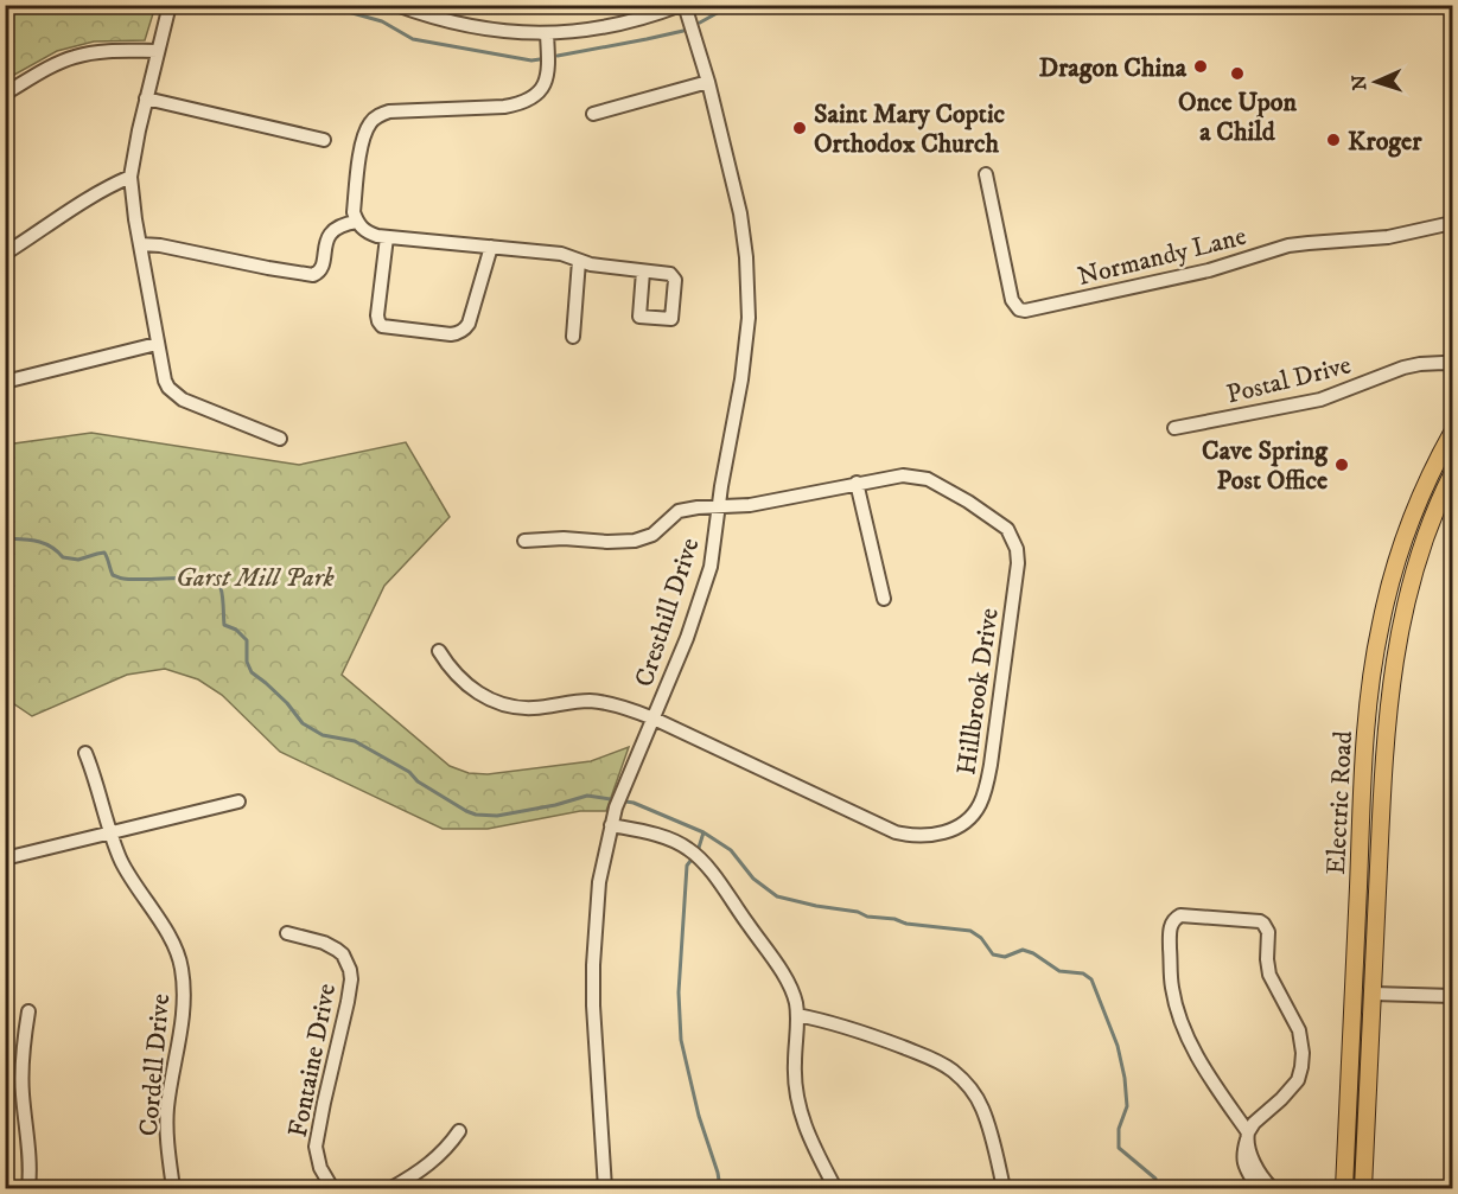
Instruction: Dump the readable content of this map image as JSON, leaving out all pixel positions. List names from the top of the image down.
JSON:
{
  "streets": {
    "main road": ["Electric Road"],
    "street": [
      "Normandy Lane",
      "Postal Drive",
      "Cresthill Drive",
      "Hillbrook Drive",
      "Fontaine Drive",
      "Cordell Drive"
    ]
  },
  "crossings": [
    ["Cresthill Drive", "Hillbrook Drive"]
  ],
  "parks": ["Garst Mill Park"],
  "places": [
    "Dragon China",
    "Once Upon a Child",
    "Saint Mary Coptic Orthodox Church",
    "Kroger",
    "Cave Spring Post Office"
  ],
  "north": "left"
}
